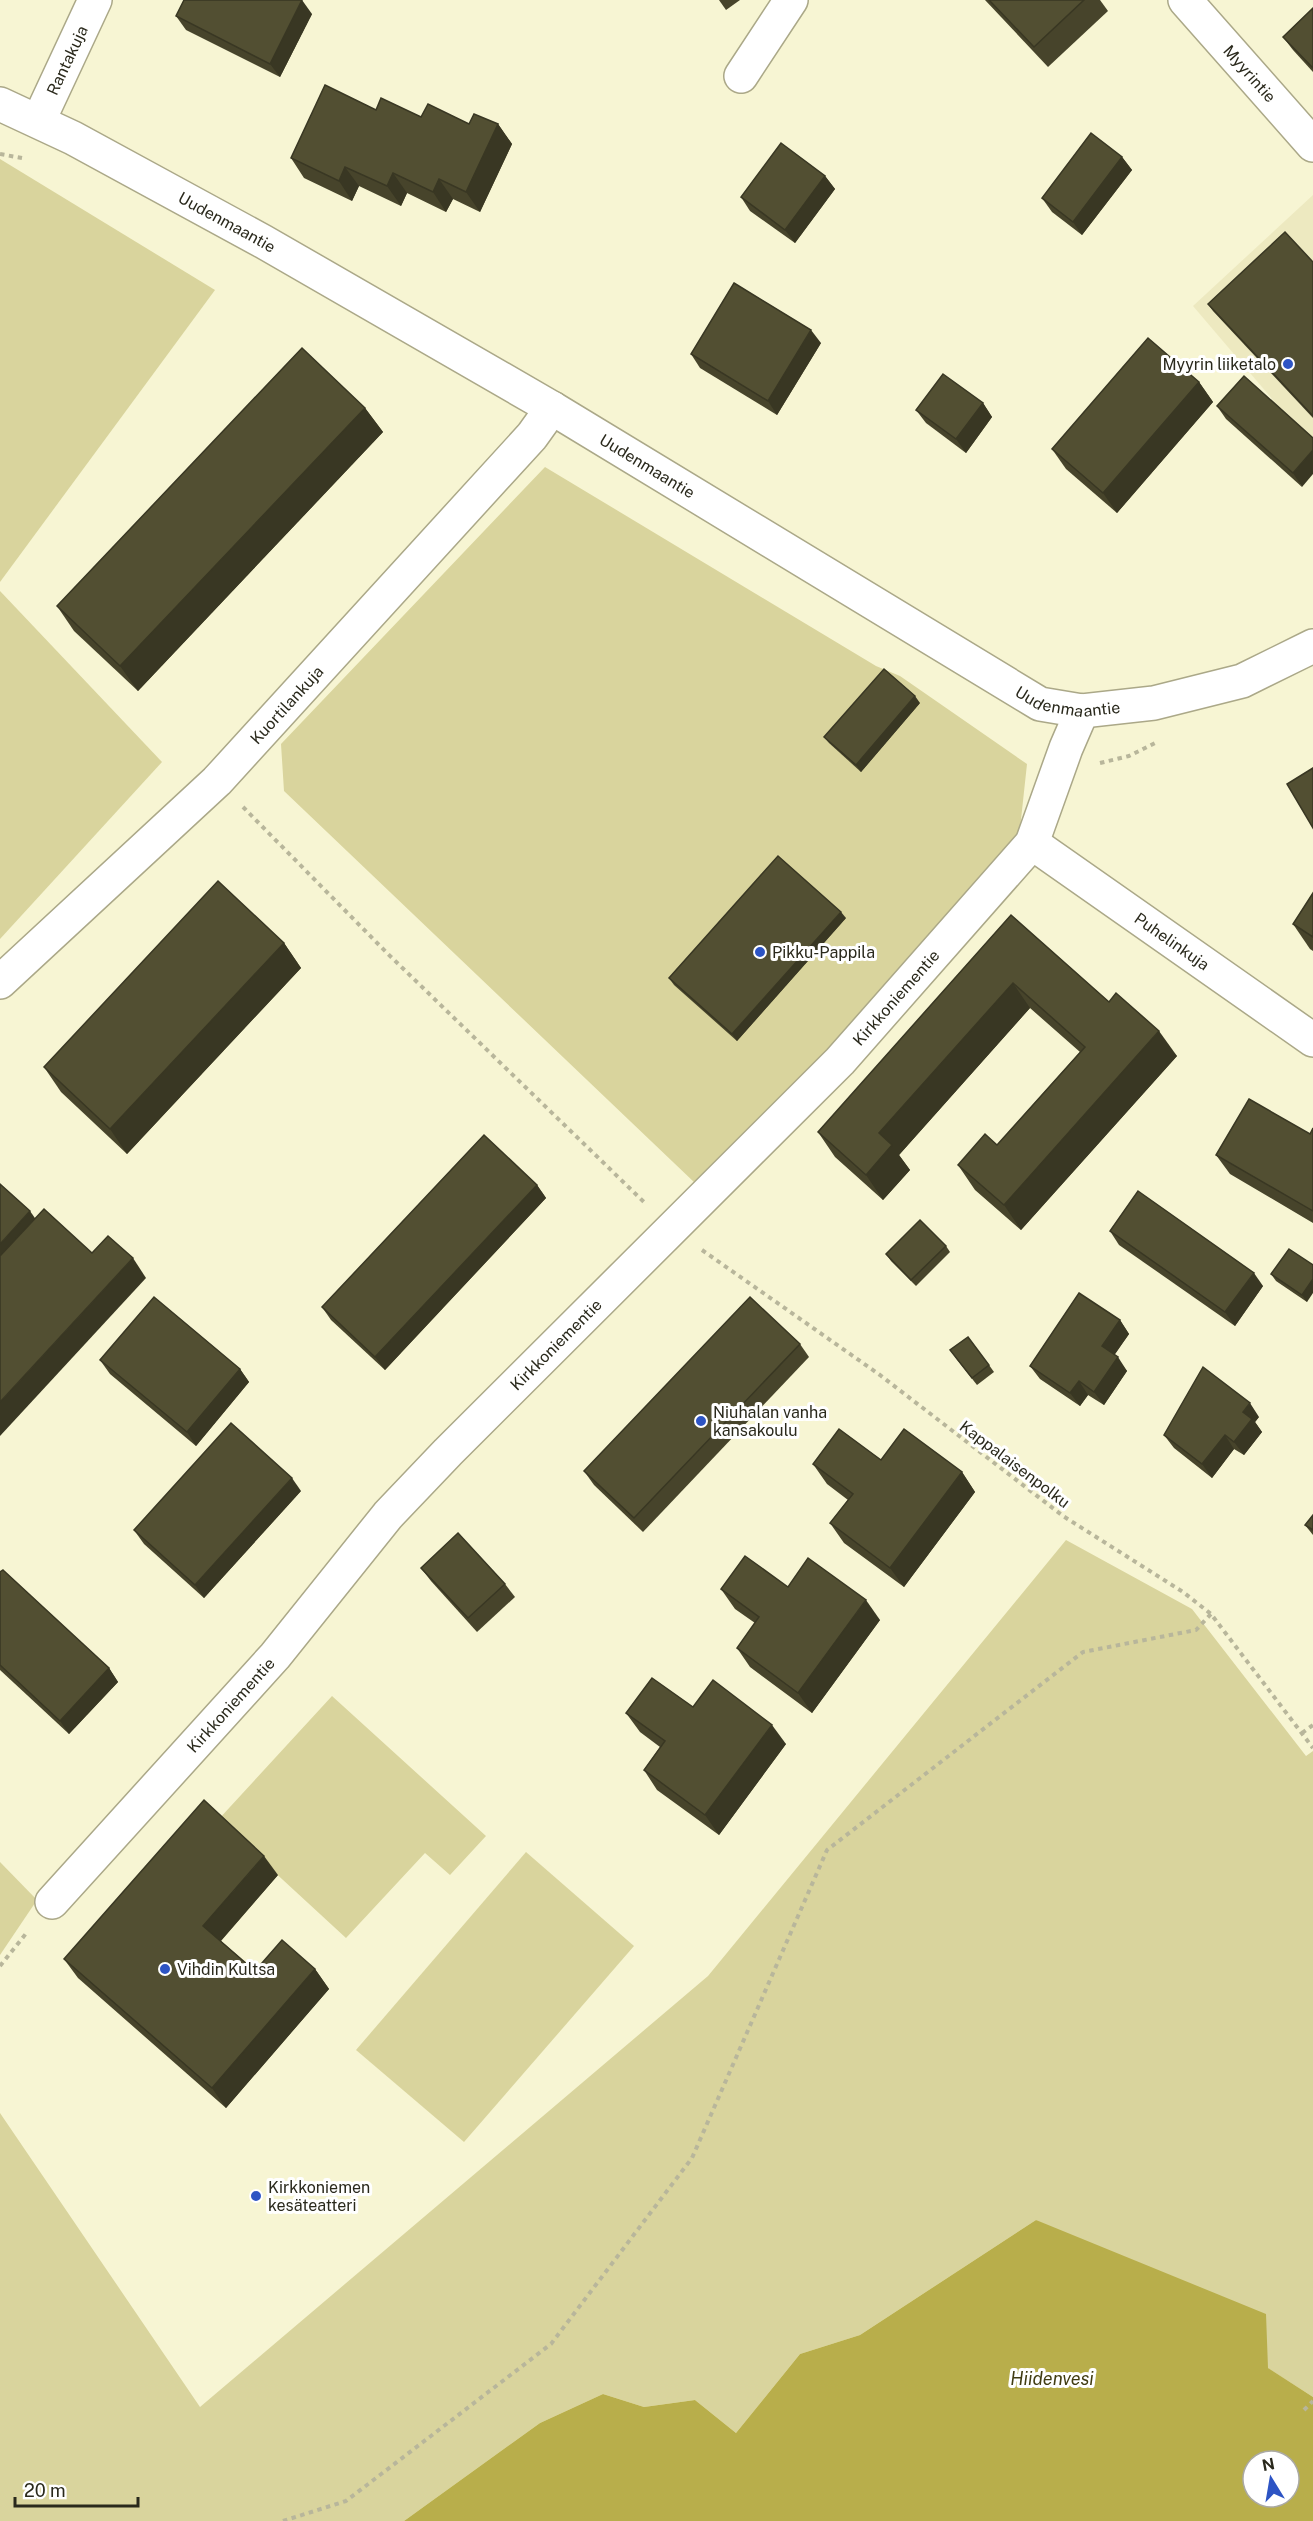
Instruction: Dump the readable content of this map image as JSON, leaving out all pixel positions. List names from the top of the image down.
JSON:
{
  "streets": {
    "street": [
      "Rantakuja",
      "Myyrintie",
      "Uudenmaantie",
      "Kuortilankuja",
      "Puhelinkuja",
      "Kirkkoniementie"
    ],
    "path": ["Kappalaisenpolku"]
  },
  "crossings": [
    ["Rantakuja", "Uudenmaantie"],
    ["Uudenmaantie", "Kuortilankuja"],
    ["Uudenmaantie", "Kirkkoniementie"],
    ["Kuortilankuja", "Kappalaisenpolku"],
    ["Puhelinkuja", "Kirkkoniementie"],
    ["Kirkkoniementie", "Kappalaisenpolku"]
  ],
  "water": ["Hiidenvesi"],
  "places": [
    "Myyrin liiketalo",
    "Pikku-Pappila",
    "Niuhalan vanha kansakoulu",
    "Vihdin Kultsa",
    "Kirkkoniemen kesäteatteri"
  ],
  "scale_bar": "20 m",
  "north": "top"
}
